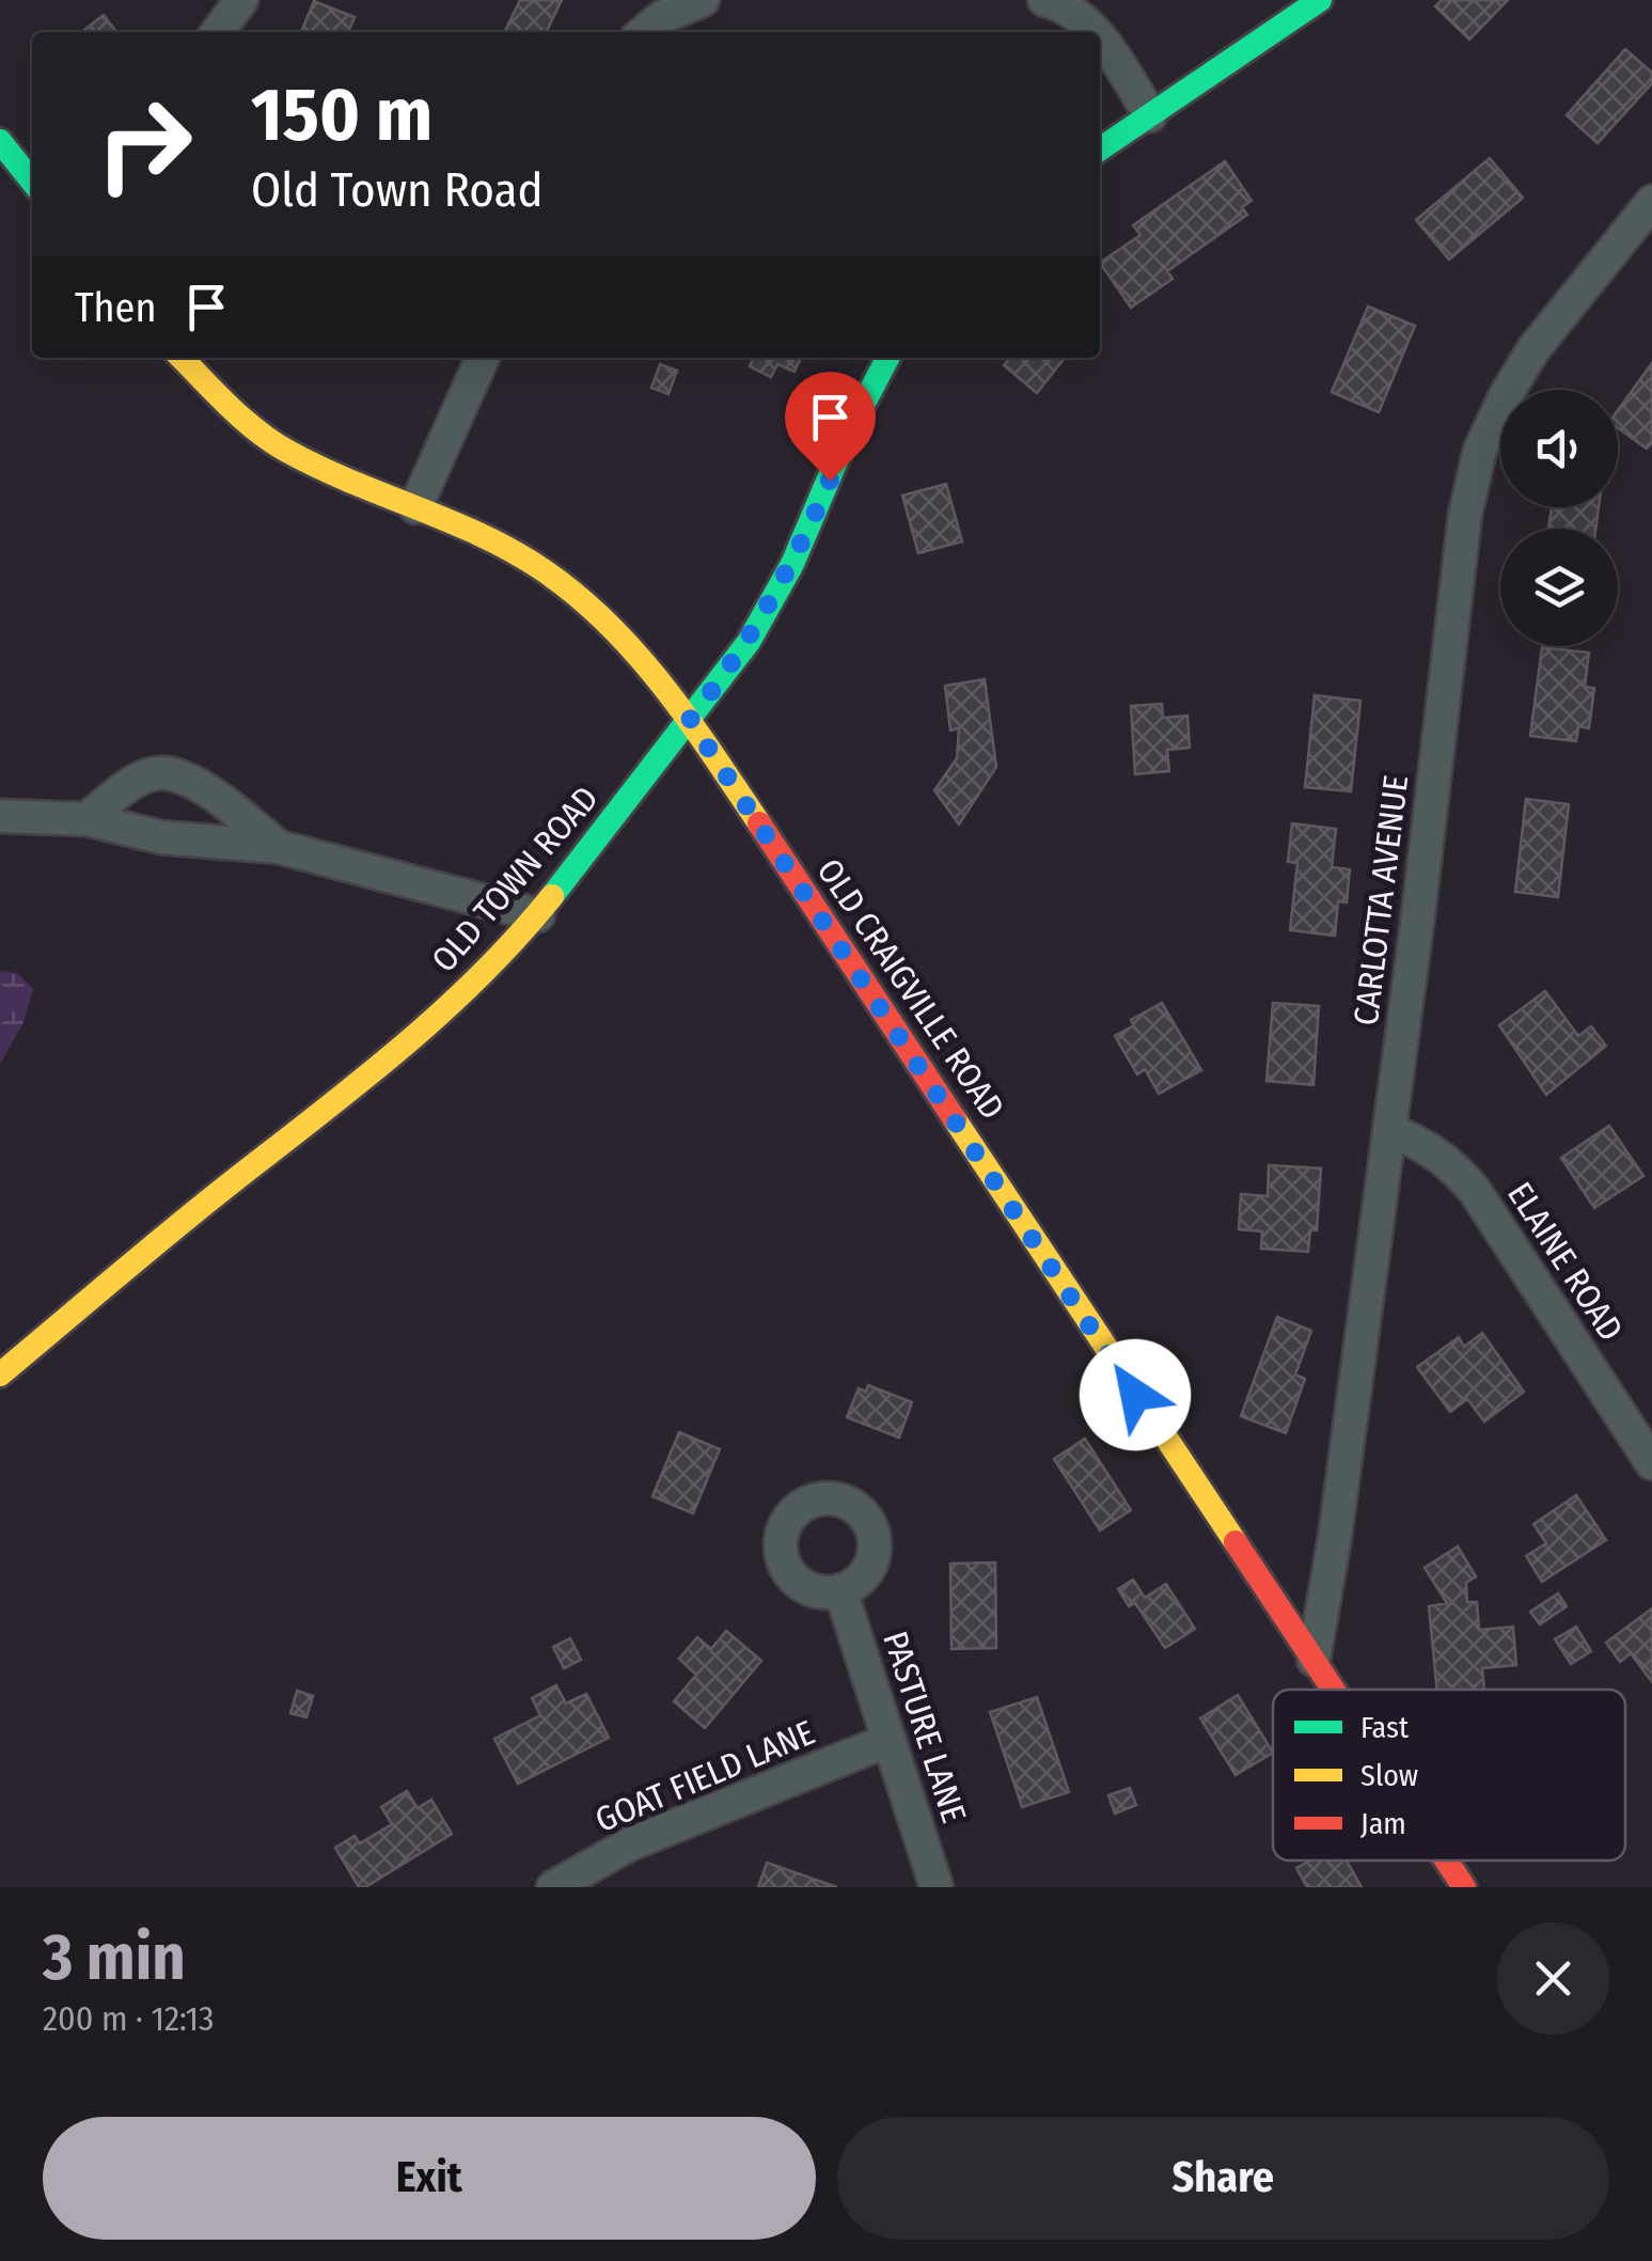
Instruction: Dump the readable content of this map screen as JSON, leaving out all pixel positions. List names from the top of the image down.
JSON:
{
  "streets": {
    "street": [
      "OLD TOWN ROAD",
      "CARLOTTA AVENUE",
      "OLD CRAIGVILLE ROAD",
      "ELAINE ROAD",
      "PASTURE LANE",
      "GOAT FIELD LANE"
    ]
  },
  "crossings": [
    ["OLD TOWN ROAD", "OLD CRAIGVILLE ROAD"],
    ["CARLOTTA AVENUE", "OLD CRAIGVILLE ROAD"],
    ["CARLOTTA AVENUE", "ELAINE ROAD"],
    ["PASTURE LANE", "GOAT FIELD LANE"]
  ],
  "legend": ["Fast", "Slow", "Jam"],
  "page": {
    "turn": ["150 m", "Old Town Road"],
    "then": "Then",
    "heading": ["3 min", "200 m · 12:13"],
    "buttons": ["Exit", "Share"]
  }
}
